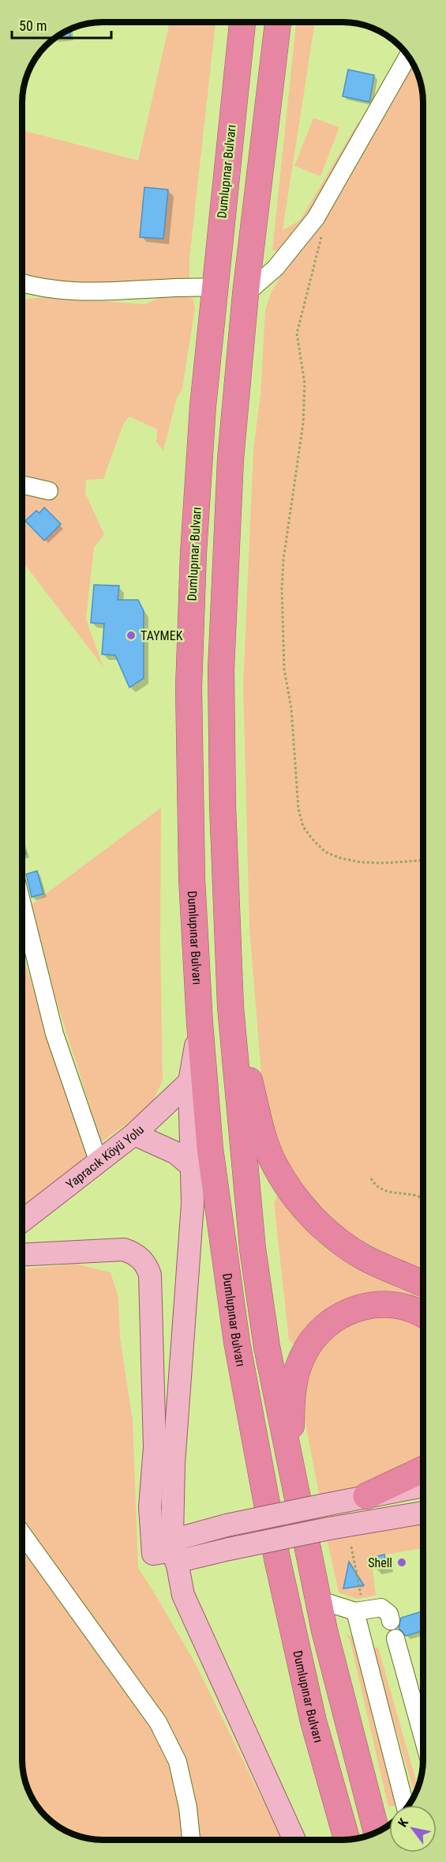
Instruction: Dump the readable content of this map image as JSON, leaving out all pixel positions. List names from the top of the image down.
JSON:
{
  "streets": {
    "highway": ["Dumlupınar Bulvarı"],
    "main road": ["Yapracık Köyü Yolu"]
  },
  "places": ["TAYMEK", "Shell"],
  "scale_bar": "50 m",
  "north": "top left"
}
